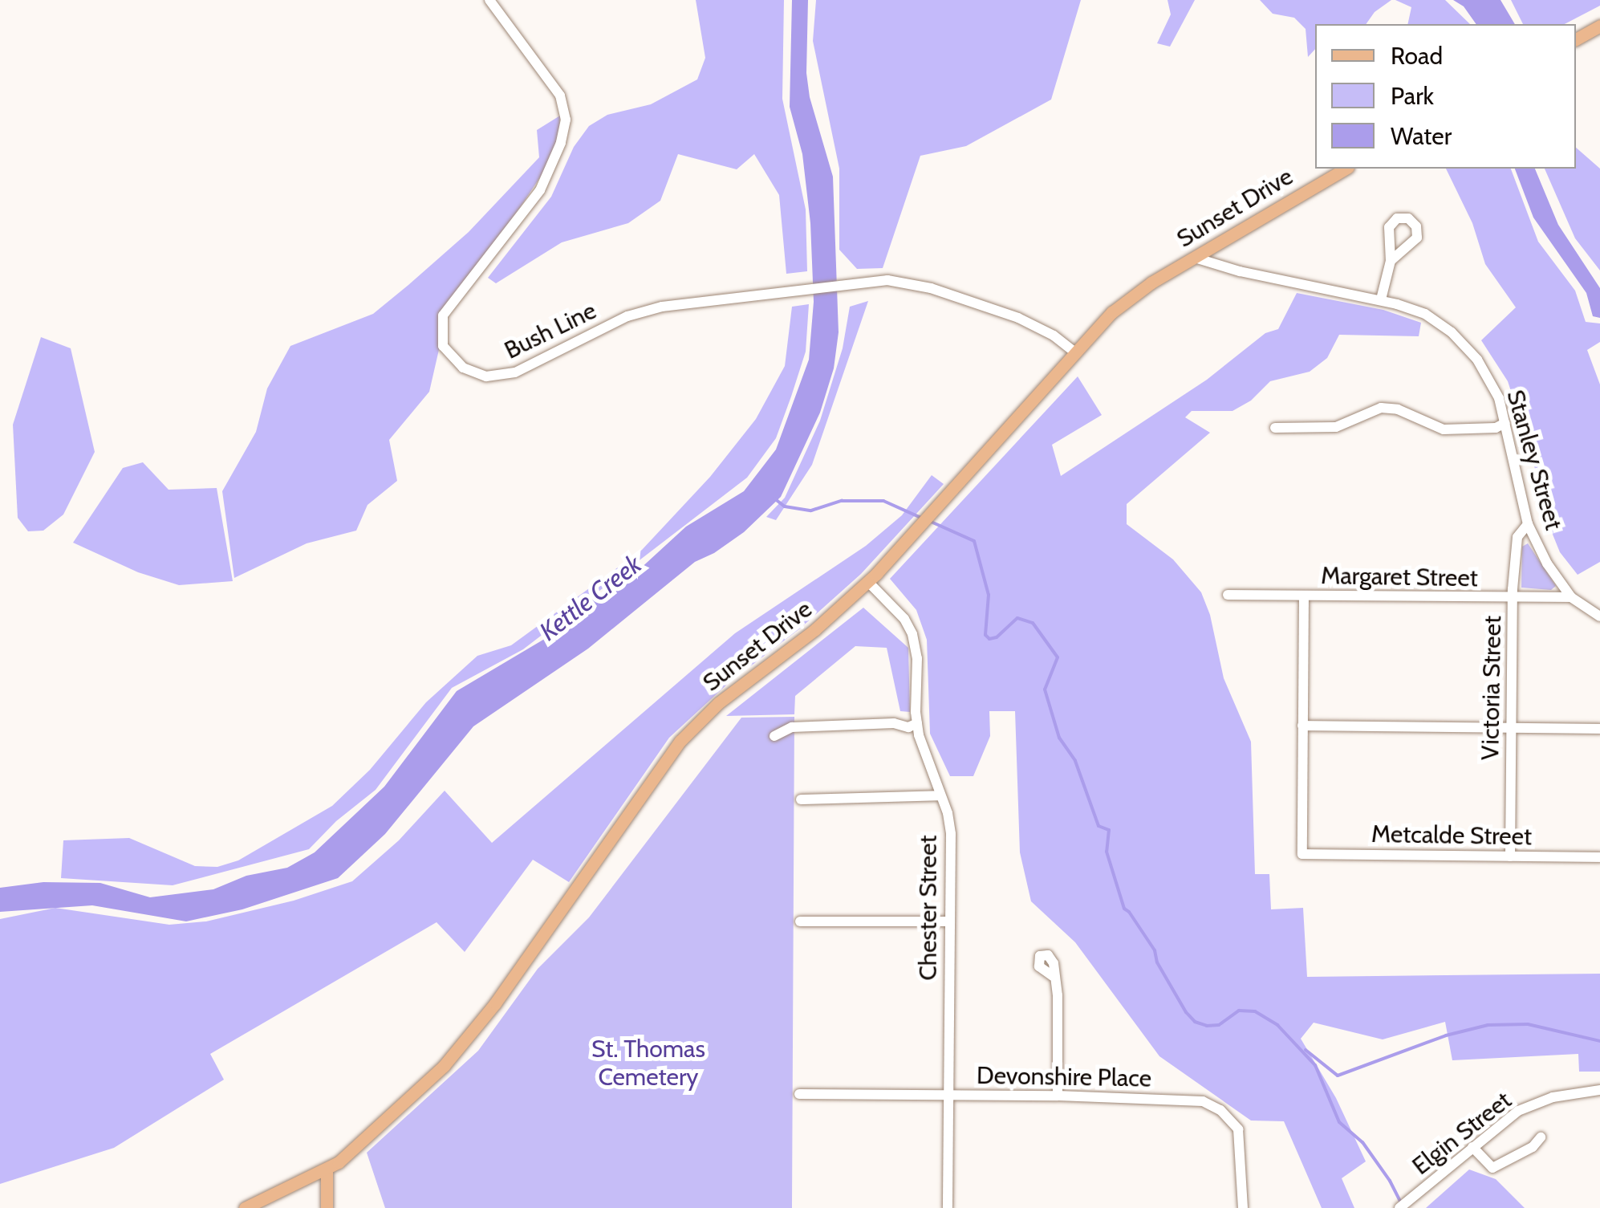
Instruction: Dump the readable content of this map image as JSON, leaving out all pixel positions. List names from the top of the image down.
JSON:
{
  "streets": {
    "main road": ["Sunset Drive"],
    "street": [
      "Bush Line",
      "Stanley Street",
      "Margaret Street",
      "Victoria Street",
      "Metcalde Street",
      "Chester Street",
      "Devonshire Place",
      "Elgin Street"
    ]
  },
  "crossings": [
    ["Sunset Drive", "Bush Line"],
    ["Sunset Drive", "Stanley Street"],
    ["Sunset Drive", "Chester Street"],
    ["Stanley Street", "Margaret Street"],
    ["Stanley Street", "Victoria Street"],
    ["Margaret Street", "Victoria Street"],
    ["Victoria Street", "Metcalde Street"],
    ["Chester Street", "Devonshire Place"]
  ],
  "water": ["Kettle Creek"],
  "parks": ["St. Thomas Cemetery"],
  "legend": ["Road", "Park", "Water"]
}
